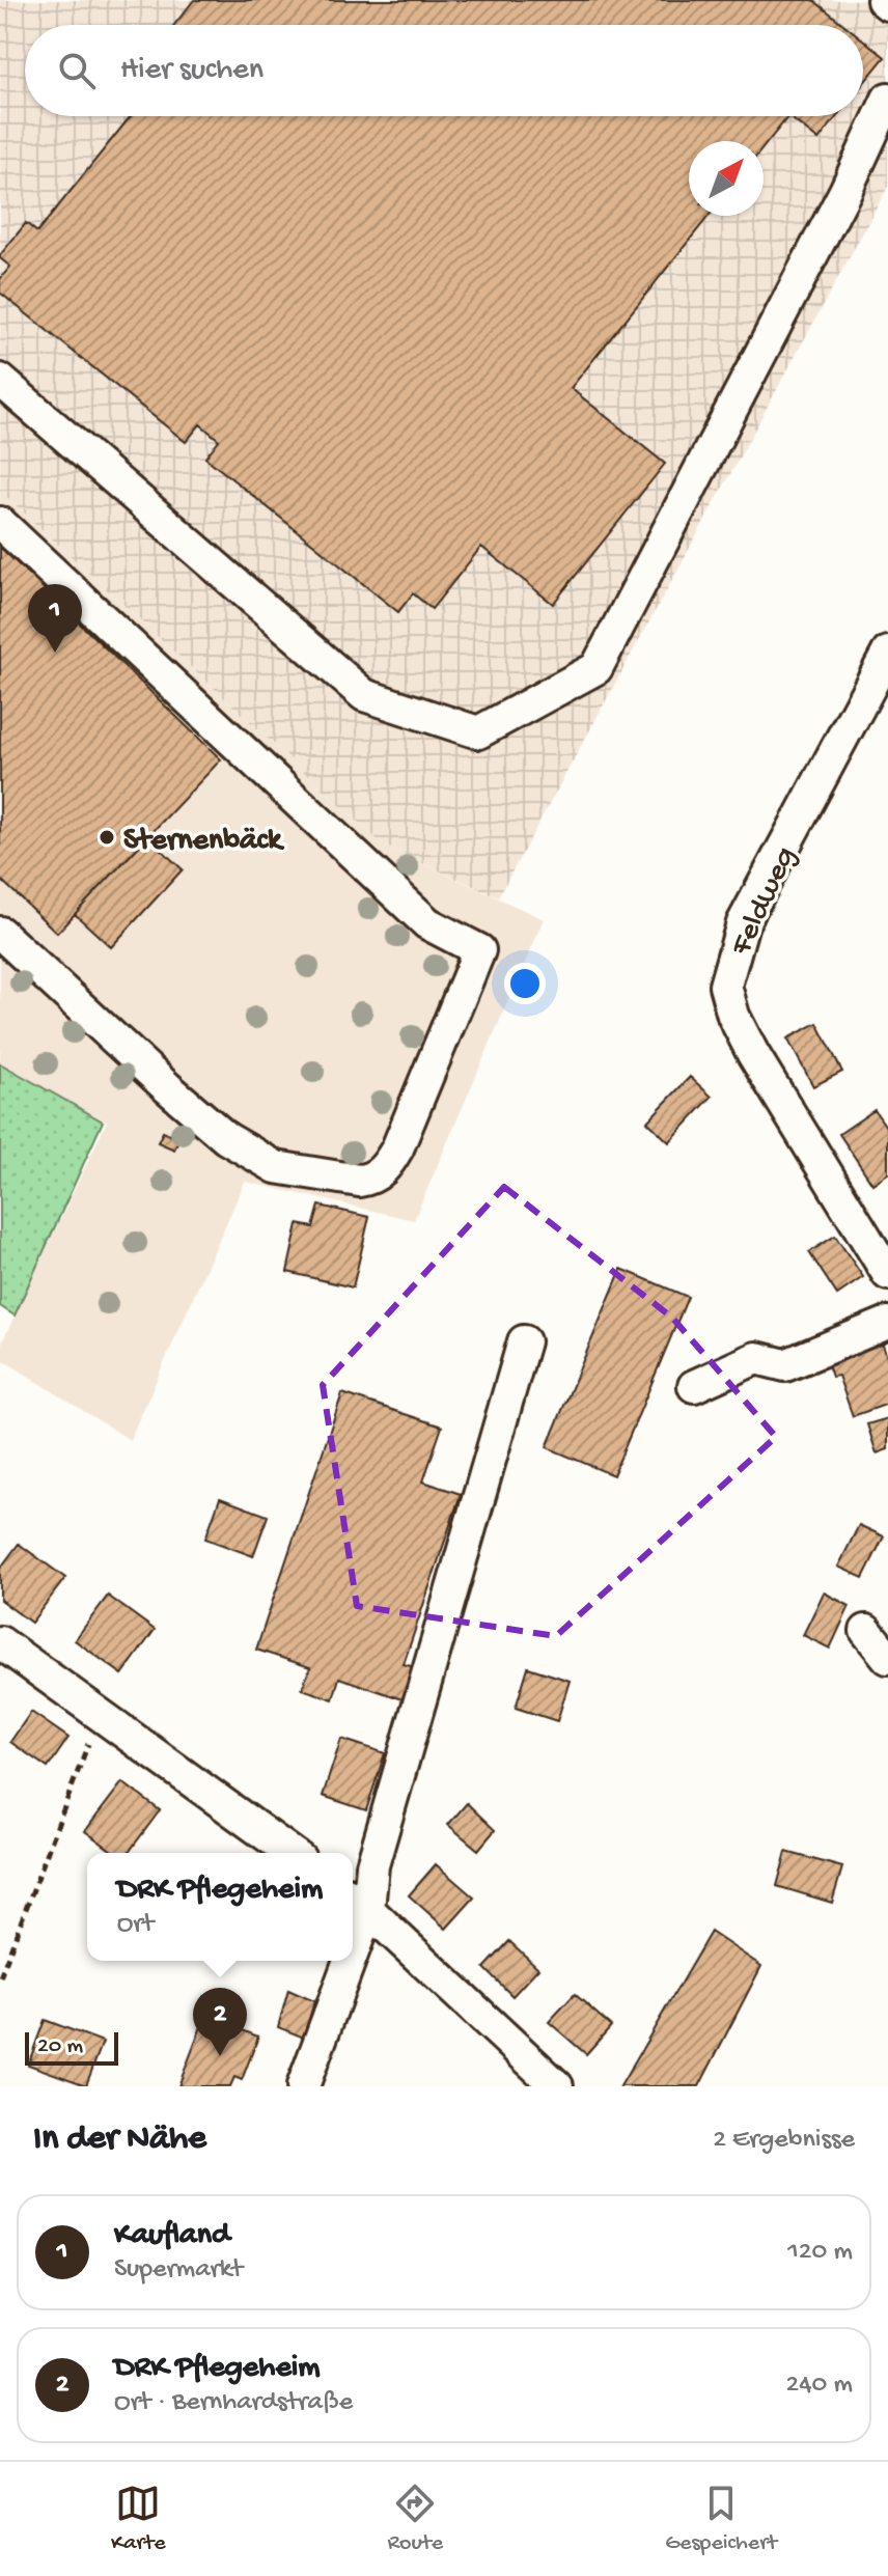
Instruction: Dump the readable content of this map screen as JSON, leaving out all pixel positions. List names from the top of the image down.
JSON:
{
  "streets": {
    "street": ["Feldweg"]
  },
  "places": ["Sternenbäck"],
  "scale_bar": "20 m",
  "north": "top right",
  "page": {
    "search": "Hier suchen",
    "pins": ["1", "2"],
    "popup": ["DRK Pflegeheim", "Ort"],
    "scale": "20 m",
    "heading": ["In der Nähe", "2 Ergebnisse"],
    "list": [
      {
        "mark": "1",
        "name": "Kaufland",
        "note": "Supermarkt",
        "value": "120 m"
      },
      {
        "mark": "2",
        "name": "DRK Pflegeheim",
        "note": "Ort · Bernhardstraße",
        "value": "240 m"
      }
    ],
    "nav": ["Karte", "Route", "Gespeichert"]
  }
}
